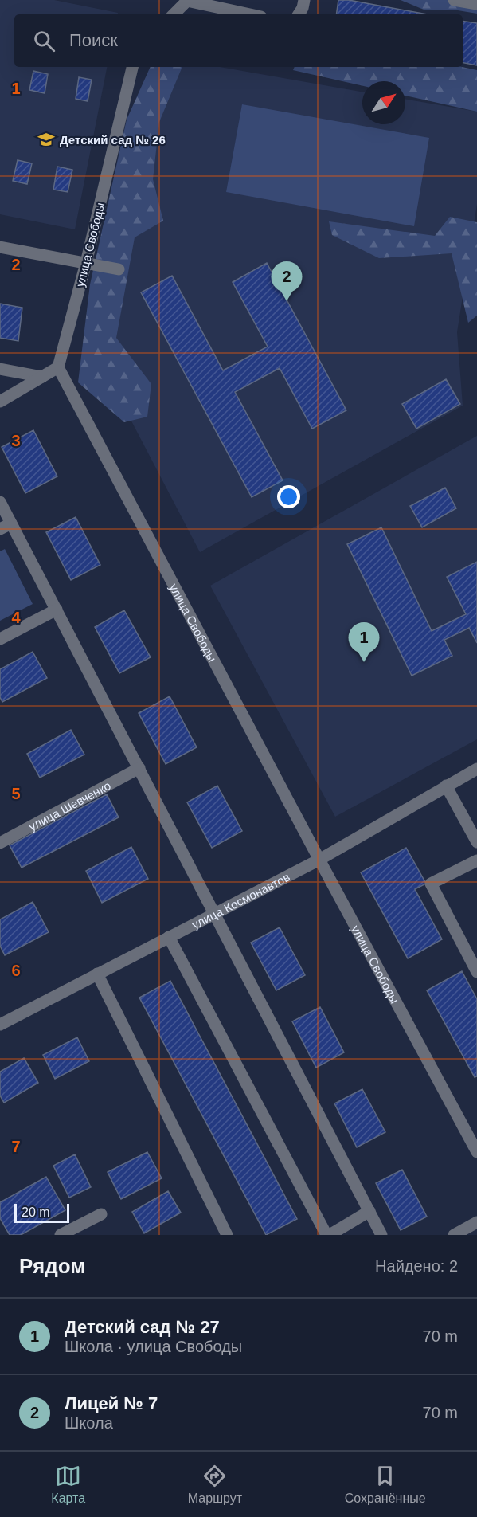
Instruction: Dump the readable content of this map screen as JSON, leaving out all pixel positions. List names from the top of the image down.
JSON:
{
  "streets": {
    "street": ["улица Свободы", "улица Шевченко", "улица Космонавтов"]
  },
  "crossings": [
    ["улица Свободы", "улица Космонавтов"]
  ],
  "places": {
    "school or university": ["Детский сад № 26"]
  },
  "scale_bar": "20 m",
  "north": "top right",
  "page": {
    "search": "Поиск",
    "pins": ["2", "1"],
    "scale": "20 m",
    "heading": ["Рядом", "Найдено: 2"],
    "list": [
      {
        "mark": "1",
        "name": "Детский сад № 27",
        "note": "Школа · улица Свободы",
        "value": "70 m"
      },
      {
        "mark": "2",
        "name": "Лицей № 7",
        "note": "Школа",
        "value": "70 m"
      }
    ],
    "nav": ["Карта", "Маршрут", "Сохранённые"]
  },
  "grid": {
    "rows": [
      "1",
      "2",
      "3",
      "4",
      "5",
      "6",
      "7"
    ]
  }
}
